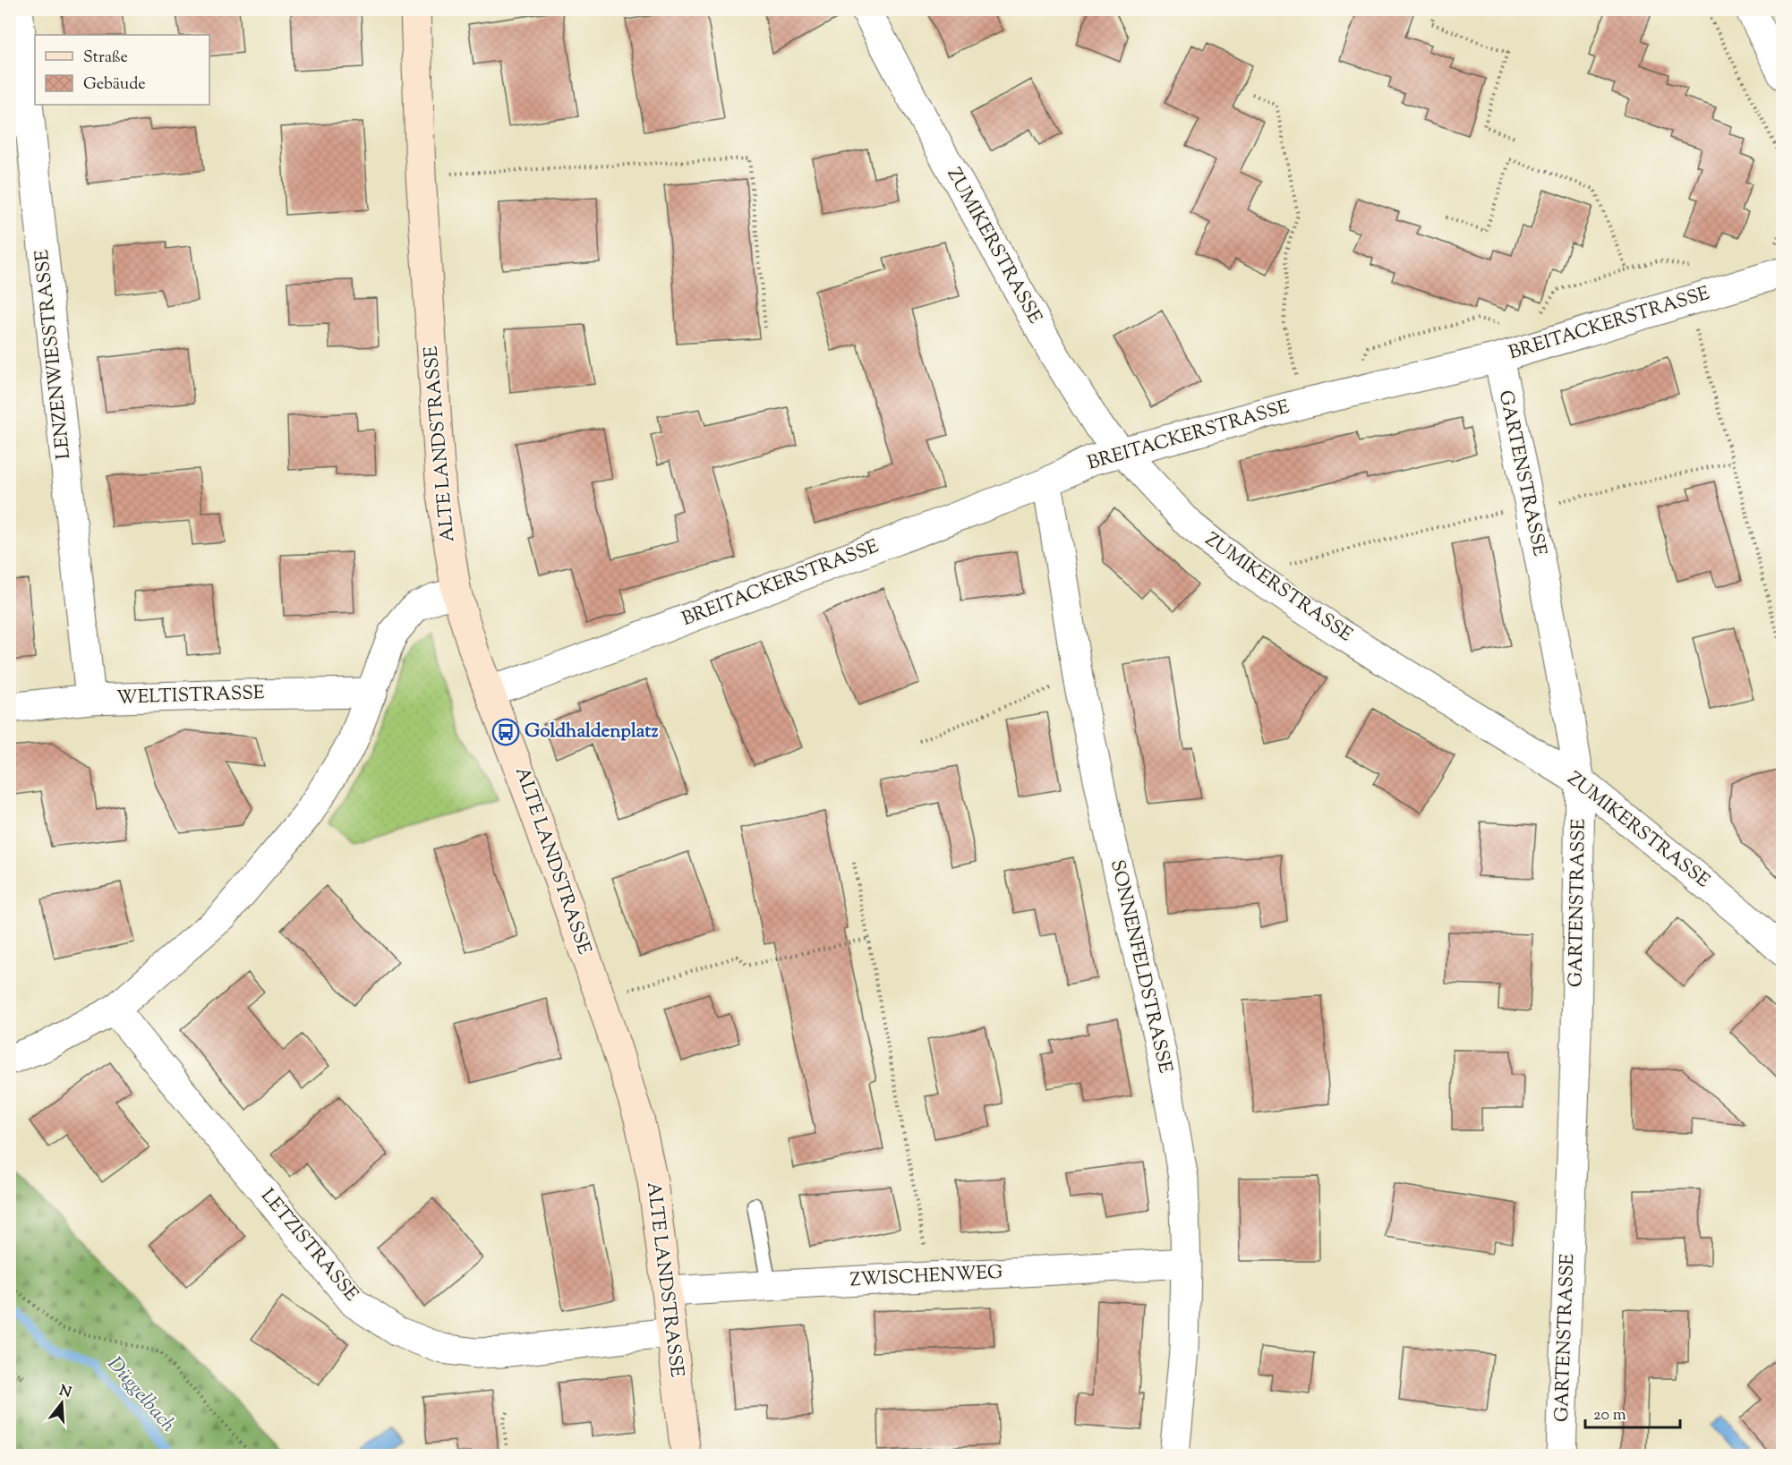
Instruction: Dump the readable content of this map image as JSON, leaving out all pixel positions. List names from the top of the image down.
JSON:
{
  "streets": {
    "main road": ["ALTE LANDSTRASSE"],
    "street": [
      "ZUMIKERSTRASSE",
      "BREITACKERSTRASSE",
      "LENZENWIESSTRASSE",
      "GARTENSTRASSE",
      "WELTISTRASSE",
      "SONNENFELDSTRASSE",
      "LETZISTRASSE",
      "ZWISCHENWEG"
    ]
  },
  "crossings": [
    ["ZUMIKERSTRASSE", "BREITACKERSTRASSE"],
    ["ZUMIKERSTRASSE", "GARTENSTRASSE"],
    ["BREITACKERSTRASSE", "ALTE LANDSTRASSE"],
    ["BREITACKERSTRASSE", "GARTENSTRASSE"],
    ["BREITACKERSTRASSE", "SONNENFELDSTRASSE"],
    ["LENZENWIESSTRASSE", "WELTISTRASSE"],
    ["ALTE LANDSTRASSE", "LETZISTRASSE"],
    ["ALTE LANDSTRASSE", "ZWISCHENWEG"],
    ["SONNENFELDSTRASSE", "ZWISCHENWEG"]
  ],
  "water": ["Düggelbach"],
  "places": {
    "bus stop": ["Goldhaldenplatz"]
  },
  "legend": ["Straße", "Gebäude"],
  "scale_bar": "20 m",
  "north": "top"
}
